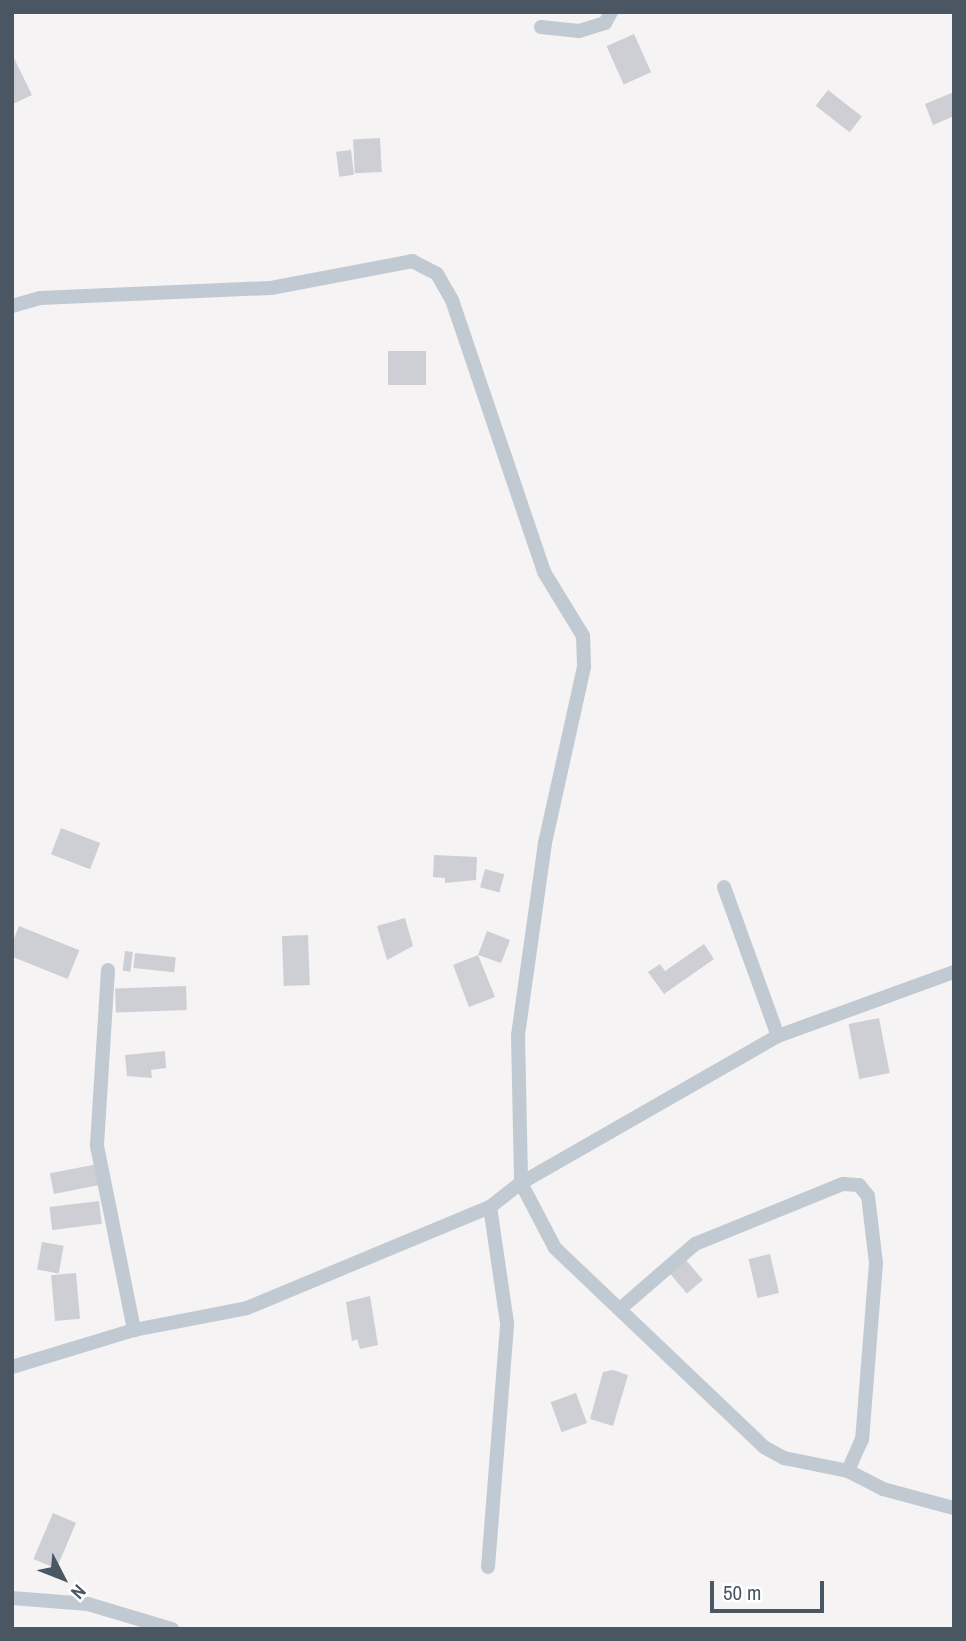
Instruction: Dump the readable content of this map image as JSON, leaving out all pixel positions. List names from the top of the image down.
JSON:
{
  "scale_bar": "50 m",
  "north": "bottom right"
}
